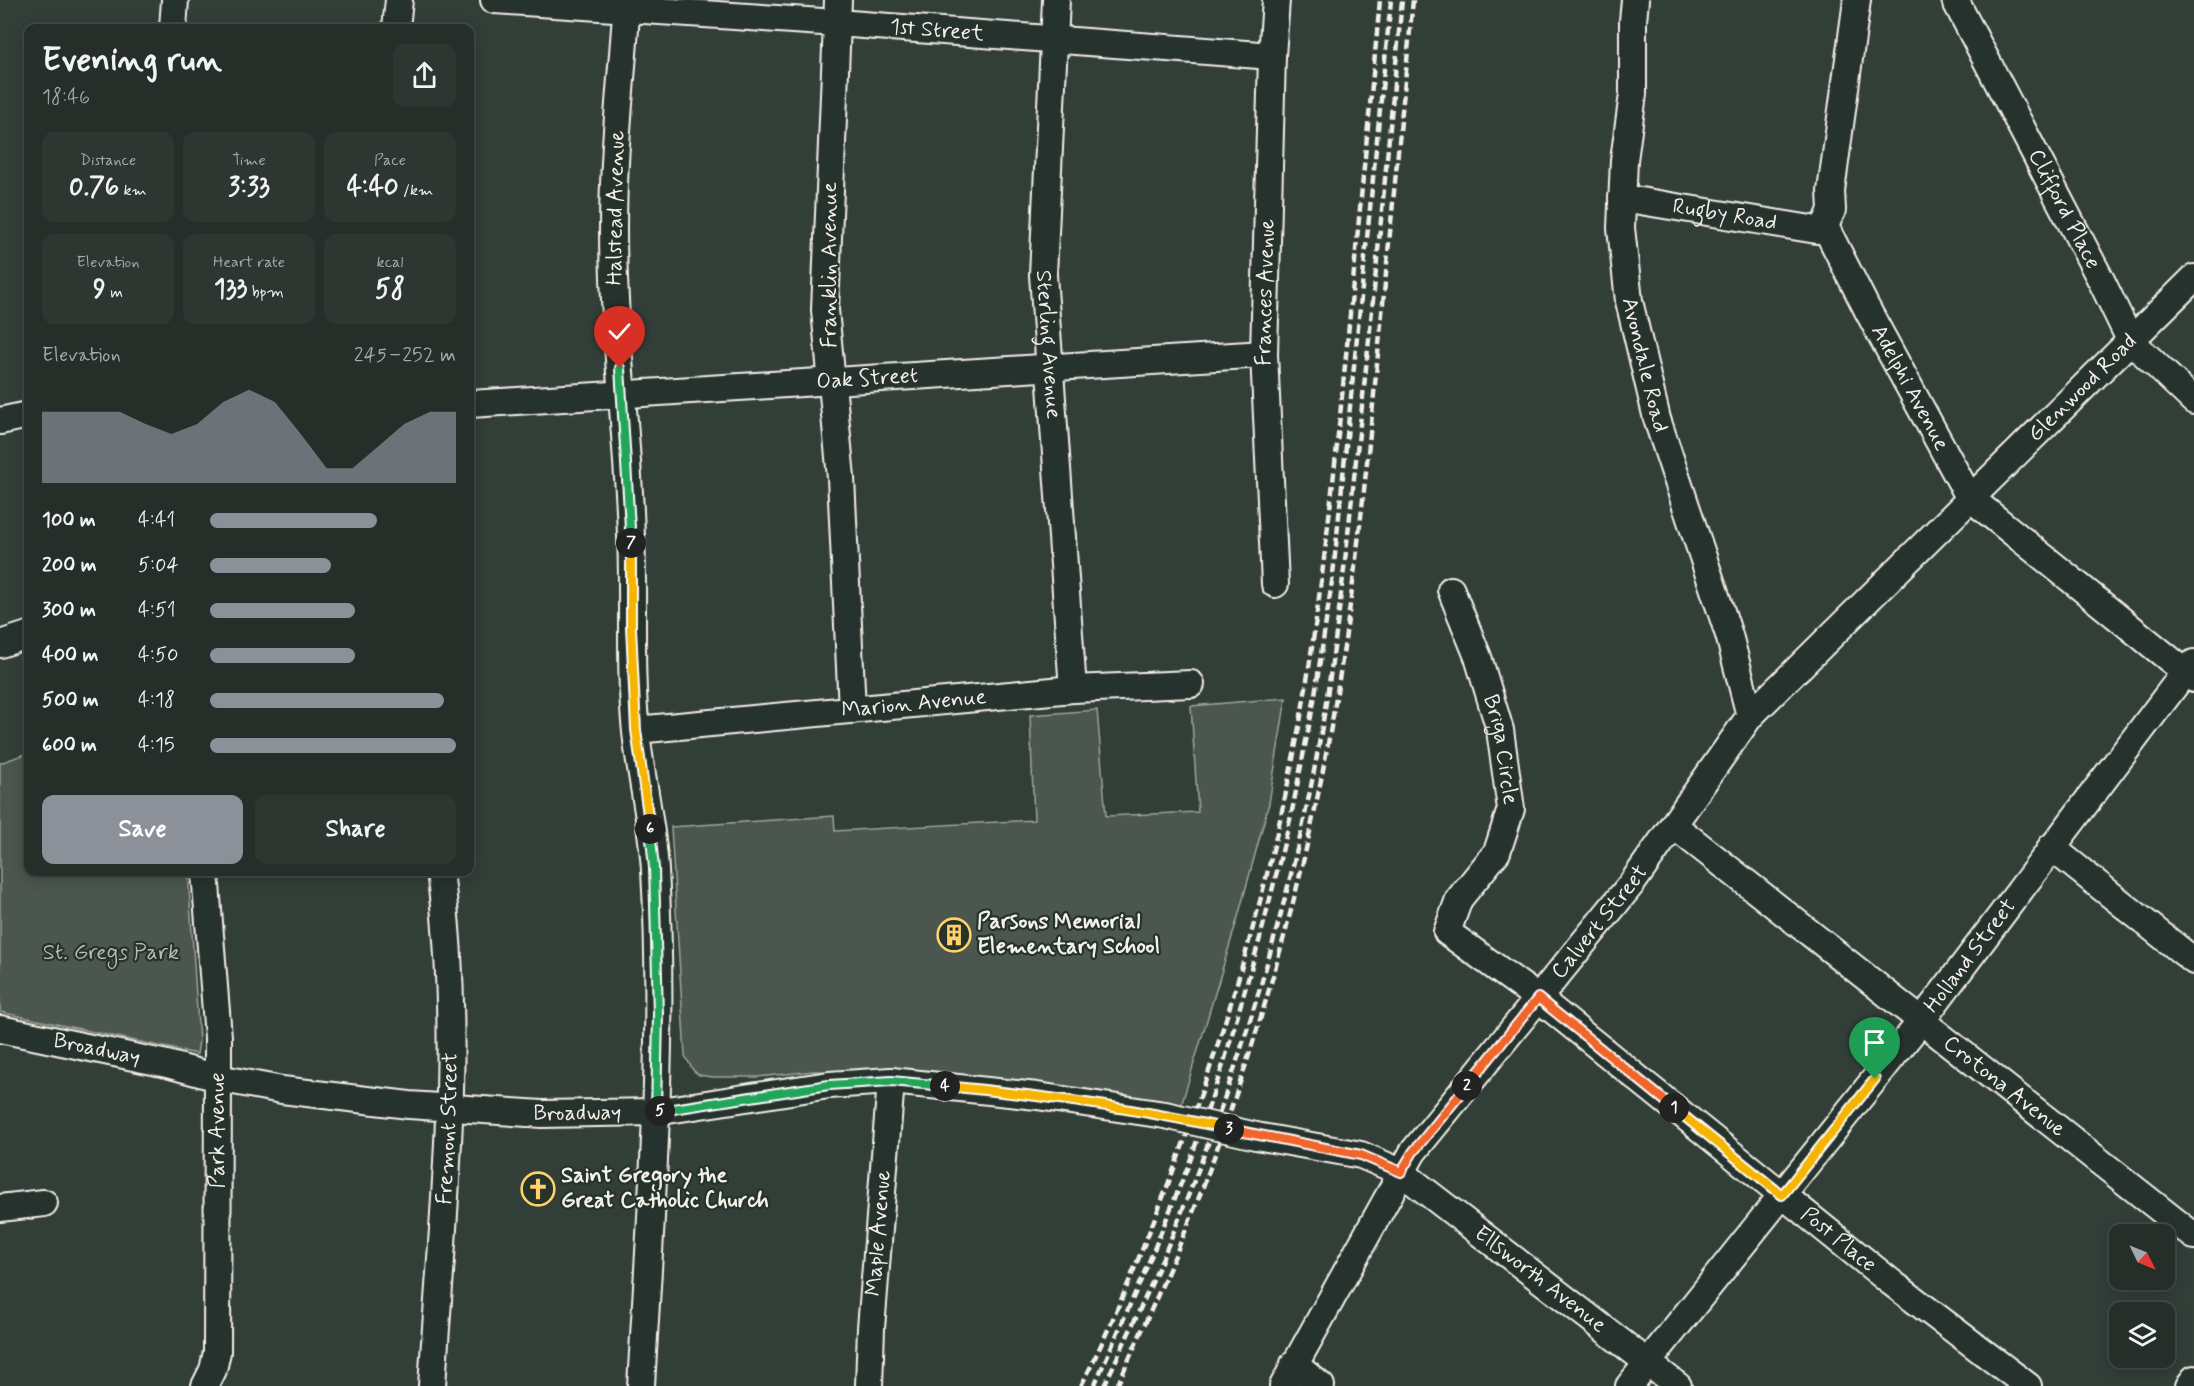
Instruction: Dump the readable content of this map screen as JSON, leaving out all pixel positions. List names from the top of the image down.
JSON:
{
  "streets": {
    "street": [
      "1st Street",
      "Halstead Avenue",
      "Clifford Place",
      "Rugby Road",
      "Franklin Avenue",
      "Frances Avenue",
      "Sterling Avenue",
      "Avondale Road",
      "Oak Street",
      "Glenwood Road",
      "Adelphi Avenue",
      "Marion Avenue",
      "Briga Circle",
      "Calvert Street",
      "Holland Street",
      "Broadway",
      "Crotona Avenue",
      "Fremont Street",
      "Park Avenue",
      "Maple Avenue",
      "Post Place",
      "Ellsworth Avenue"
    ]
  },
  "crossings": [
    ["1st Street", "Halstead Avenue"],
    ["1st Street", "Franklin Avenue"],
    ["1st Street", "Frances Avenue"],
    ["1st Street", "Sterling Avenue"],
    ["Halstead Avenue", "Oak Street"],
    ["Halstead Avenue", "Marion Avenue"],
    ["Halstead Avenue", "Broadway"],
    ["Clifford Place", "Glenwood Road"],
    ["Rugby Road", "Avondale Road"],
    ["Rugby Road", "Adelphi Avenue"],
    ["Franklin Avenue", "Oak Street"],
    ["Franklin Avenue", "Marion Avenue"],
    ["Frances Avenue", "Oak Street"],
    ["Sterling Avenue", "Oak Street"],
    ["Sterling Avenue", "Marion Avenue"],
    ["Avondale Road", "Calvert Street"],
    ["Glenwood Road", "Adelphi Avenue"],
    ["Glenwood Road", "Calvert Street"],
    ["Adelphi Avenue", "Calvert Street"],
    ["Adelphi Avenue", "Holland Street"],
    ["Briga Circle", "Calvert Street"],
    ["Briga Circle", "Post Place"],
    ["Calvert Street", "Broadway"],
    ["Calvert Street", "Crotona Avenue"],
    ["Calvert Street", "Post Place"],
    ["Calvert Street", "Ellsworth Avenue"],
    ["Holland Street", "Crotona Avenue"],
    ["Holland Street", "Post Place"],
    ["Holland Street", "Ellsworth Avenue"],
    ["Broadway", "Fremont Street"],
    ["Broadway", "Park Avenue"],
    ["Broadway", "Maple Avenue"],
    ["Broadway", "Ellsworth Avenue"]
  ],
  "parks": ["St. Gregs Park"],
  "places": {
    "building": ["Parsons Memorial Elementary School"],
    "church": ["Saint Gregory the Great Catholic Church"]
  },
  "north": "bottom right",
  "page": {
    "heading": ["Evening run", "18:46"],
    "stats": [
      ["Distance", "0.76 km"],
      ["Time", "3:33"],
      ["Pace", "4:40 /km"],
      ["Elevation", "9 m"],
      ["Heart rate", "133 bpm"],
      ["kcal", "58"]
    ],
    "chart": ["Elevation", "245–252 m"],
    "list": [
      {
        "name": "100 m",
        "note": "4:41"
      },
      {
        "name": "200 m",
        "note": "5:04"
      },
      {
        "name": "300 m",
        "note": "4:51"
      },
      {
        "name": "400 m",
        "note": "4:50"
      },
      {
        "name": "500 m",
        "note": "4:18"
      },
      {
        "name": "600 m",
        "note": "4:15"
      }
    ],
    "pins": [
      "7",
      "6",
      "2",
      "4",
      "1",
      "5",
      "3"
    ],
    "buttons": ["Save", "Share"]
  }
}
